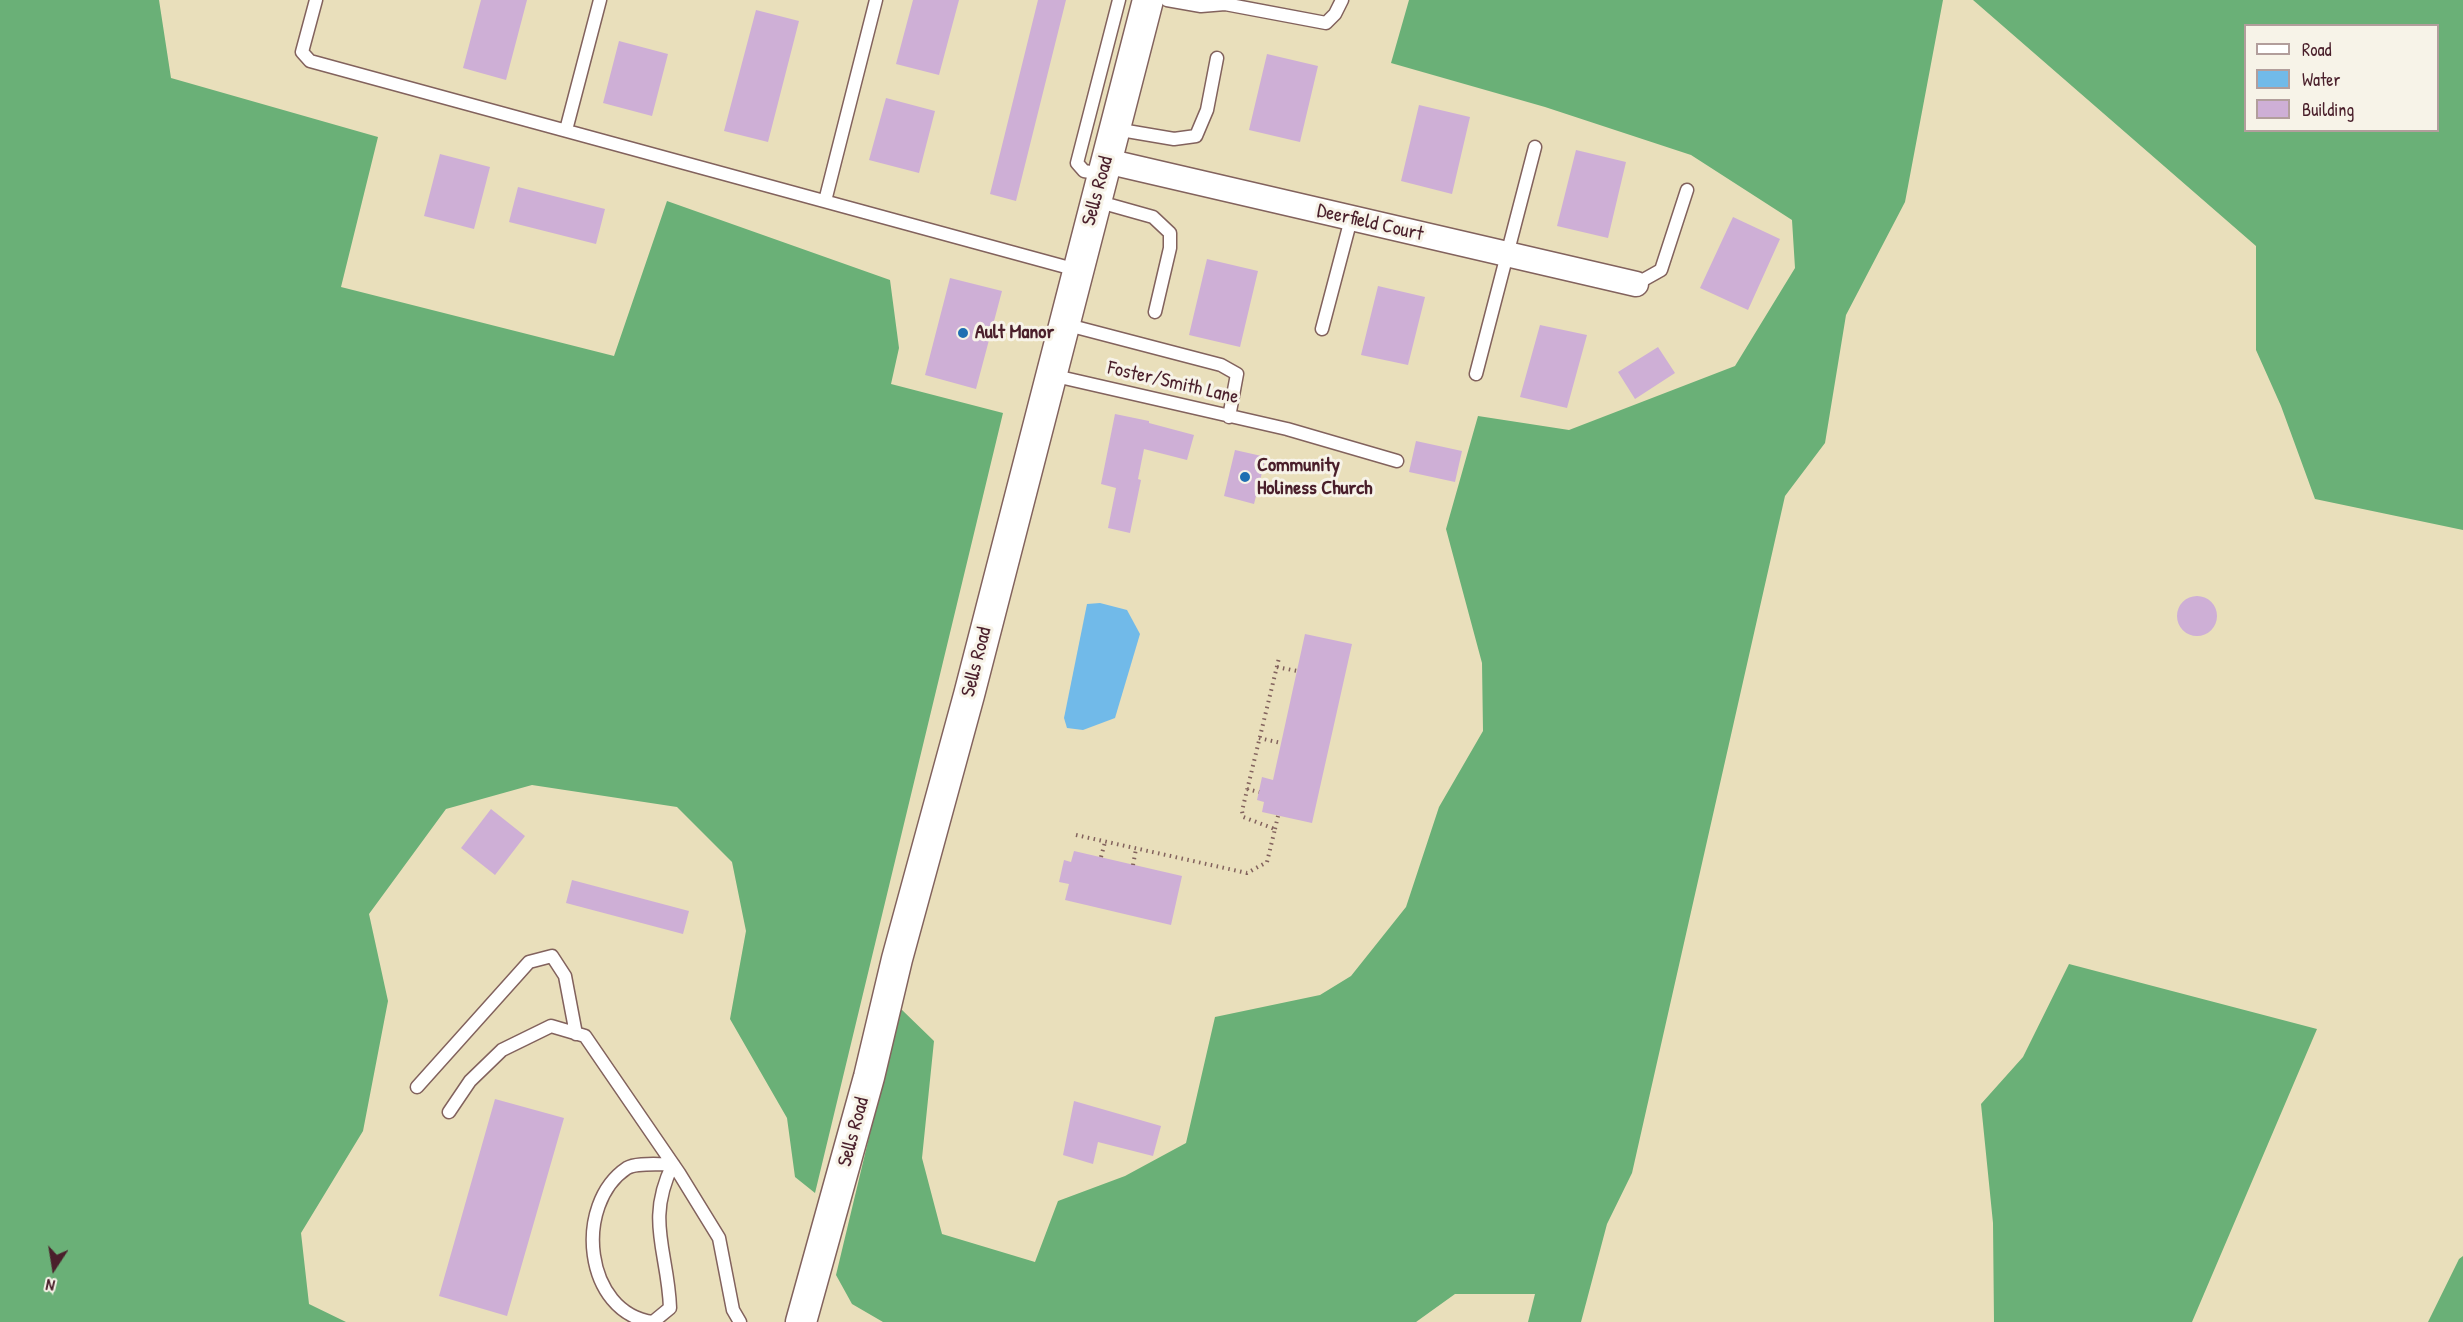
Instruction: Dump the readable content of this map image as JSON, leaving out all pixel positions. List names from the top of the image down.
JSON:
{
  "streets": {
    "street": ["Sells Road", "Deerfield Court"],
    "lane": ["Foster/Smith Lane"]
  },
  "crossings": [
    ["Sells Road", "Deerfield Court"],
    ["Sells Road", "Foster/Smith Lane"]
  ],
  "places": ["Ault Manor", "Community Holiness Church"],
  "legend": ["Road", "Water", "Building"],
  "north": "bottom"
}
